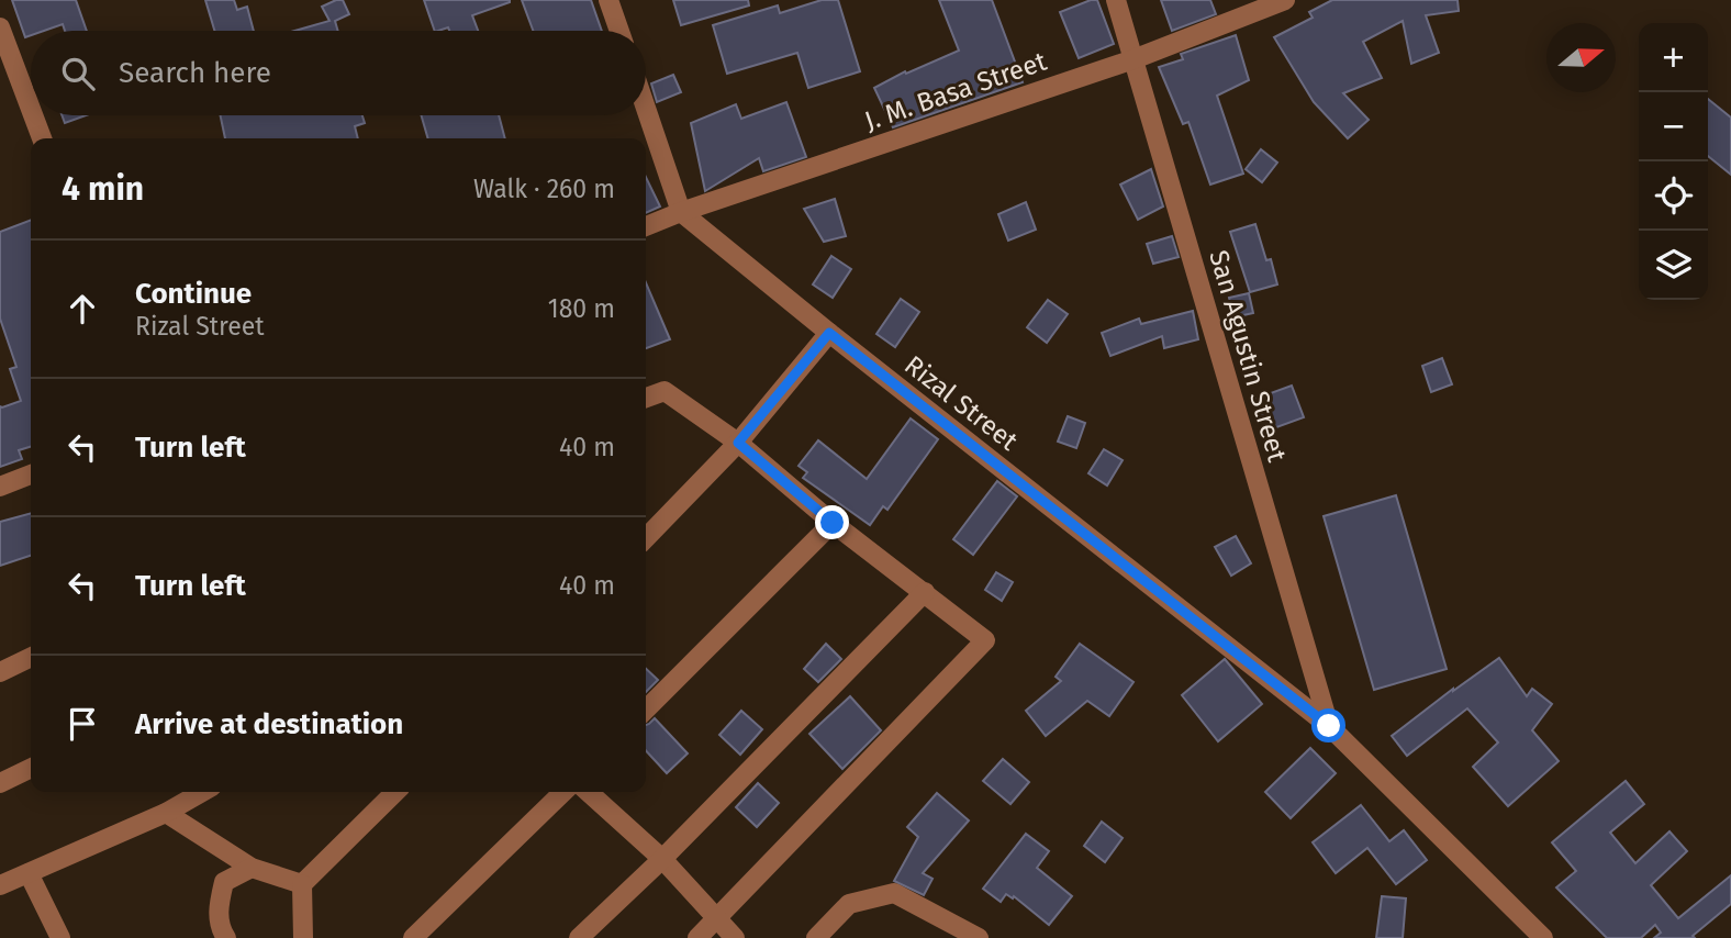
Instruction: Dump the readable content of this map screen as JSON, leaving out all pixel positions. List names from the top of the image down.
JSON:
{
  "streets": {
    "street": ["J. M. Basa Street", "San Agustin Street", "Rizal Street"]
  },
  "crossings": [
    ["J. M. Basa Street", "San Agustin Street"],
    ["J. M. Basa Street", "Rizal Street"],
    ["San Agustin Street", "Rizal Street"]
  ],
  "north": "right",
  "page": {
    "map_buttons": ["+", "−"],
    "search": "Search here",
    "heading": ["4 min", "Walk · 260 m"],
    "list": [
      ["Continue", "Rizal Street", "180 m"],
      ["Turn left", "40 m"],
      ["Turn left", "40 m"],
      "Arrive at destination"
    ]
  }
}
